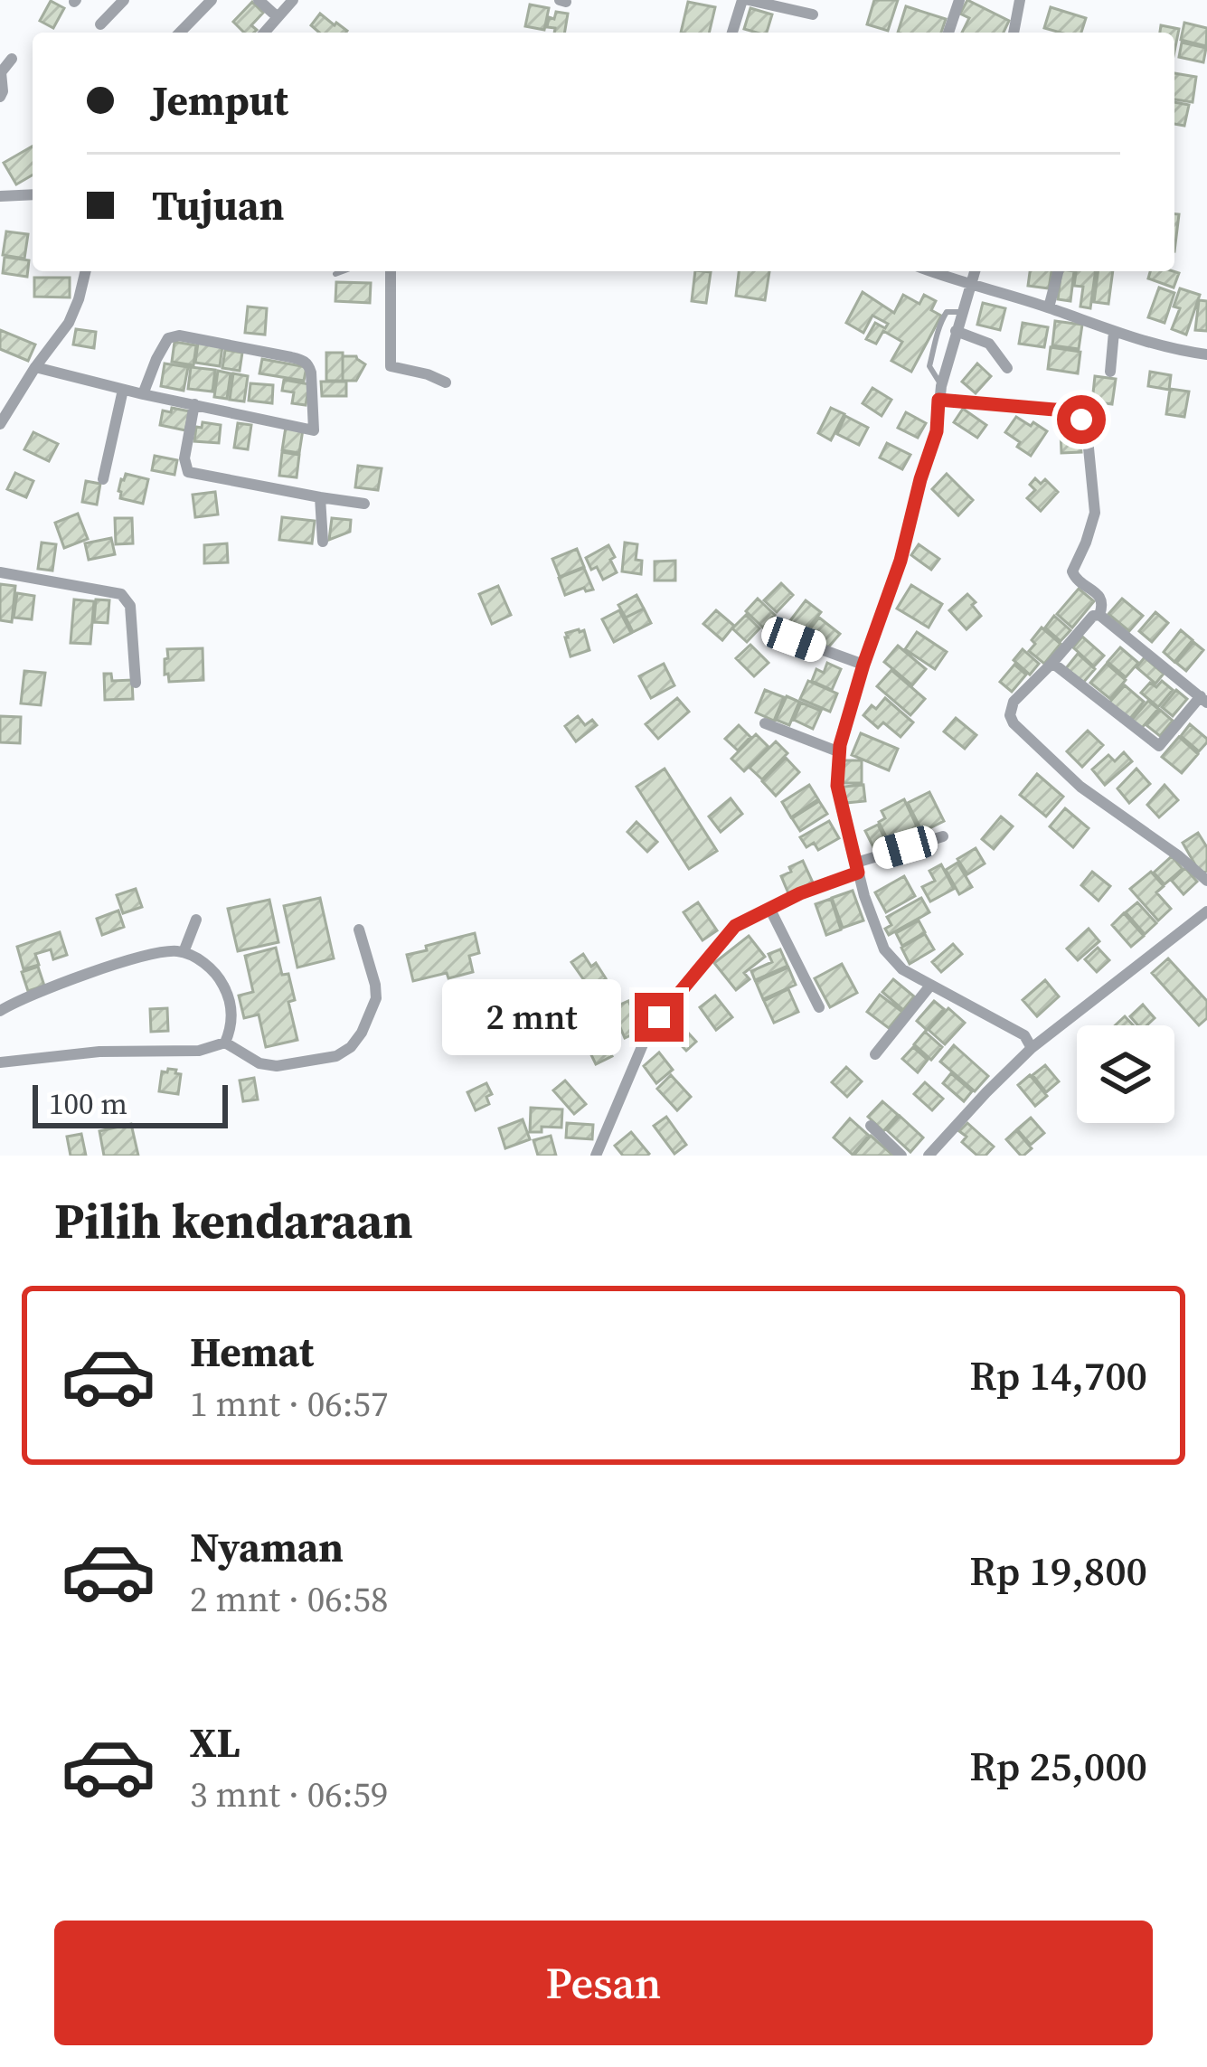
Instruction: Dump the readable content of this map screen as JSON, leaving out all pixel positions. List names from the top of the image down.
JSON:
{
  "scale_bar": "100 m",
  "page": {
    "banner": ["Jemput", "Tujuan"],
    "bubble": "2 mnt",
    "scale": "100 m",
    "heading": "Pilih kendaraan",
    "list": [
      {
        "name": "Hemat",
        "note": "1 mnt · 06:57",
        "value": "Rp 14,700"
      },
      {
        "name": "Nyaman",
        "note": "2 mnt · 06:58",
        "value": "Rp 19,800"
      },
      {
        "name": "XL",
        "note": "3 mnt · 06:59",
        "value": "Rp 25,000"
      }
    ],
    "buttons": "Pesan"
  }
}
